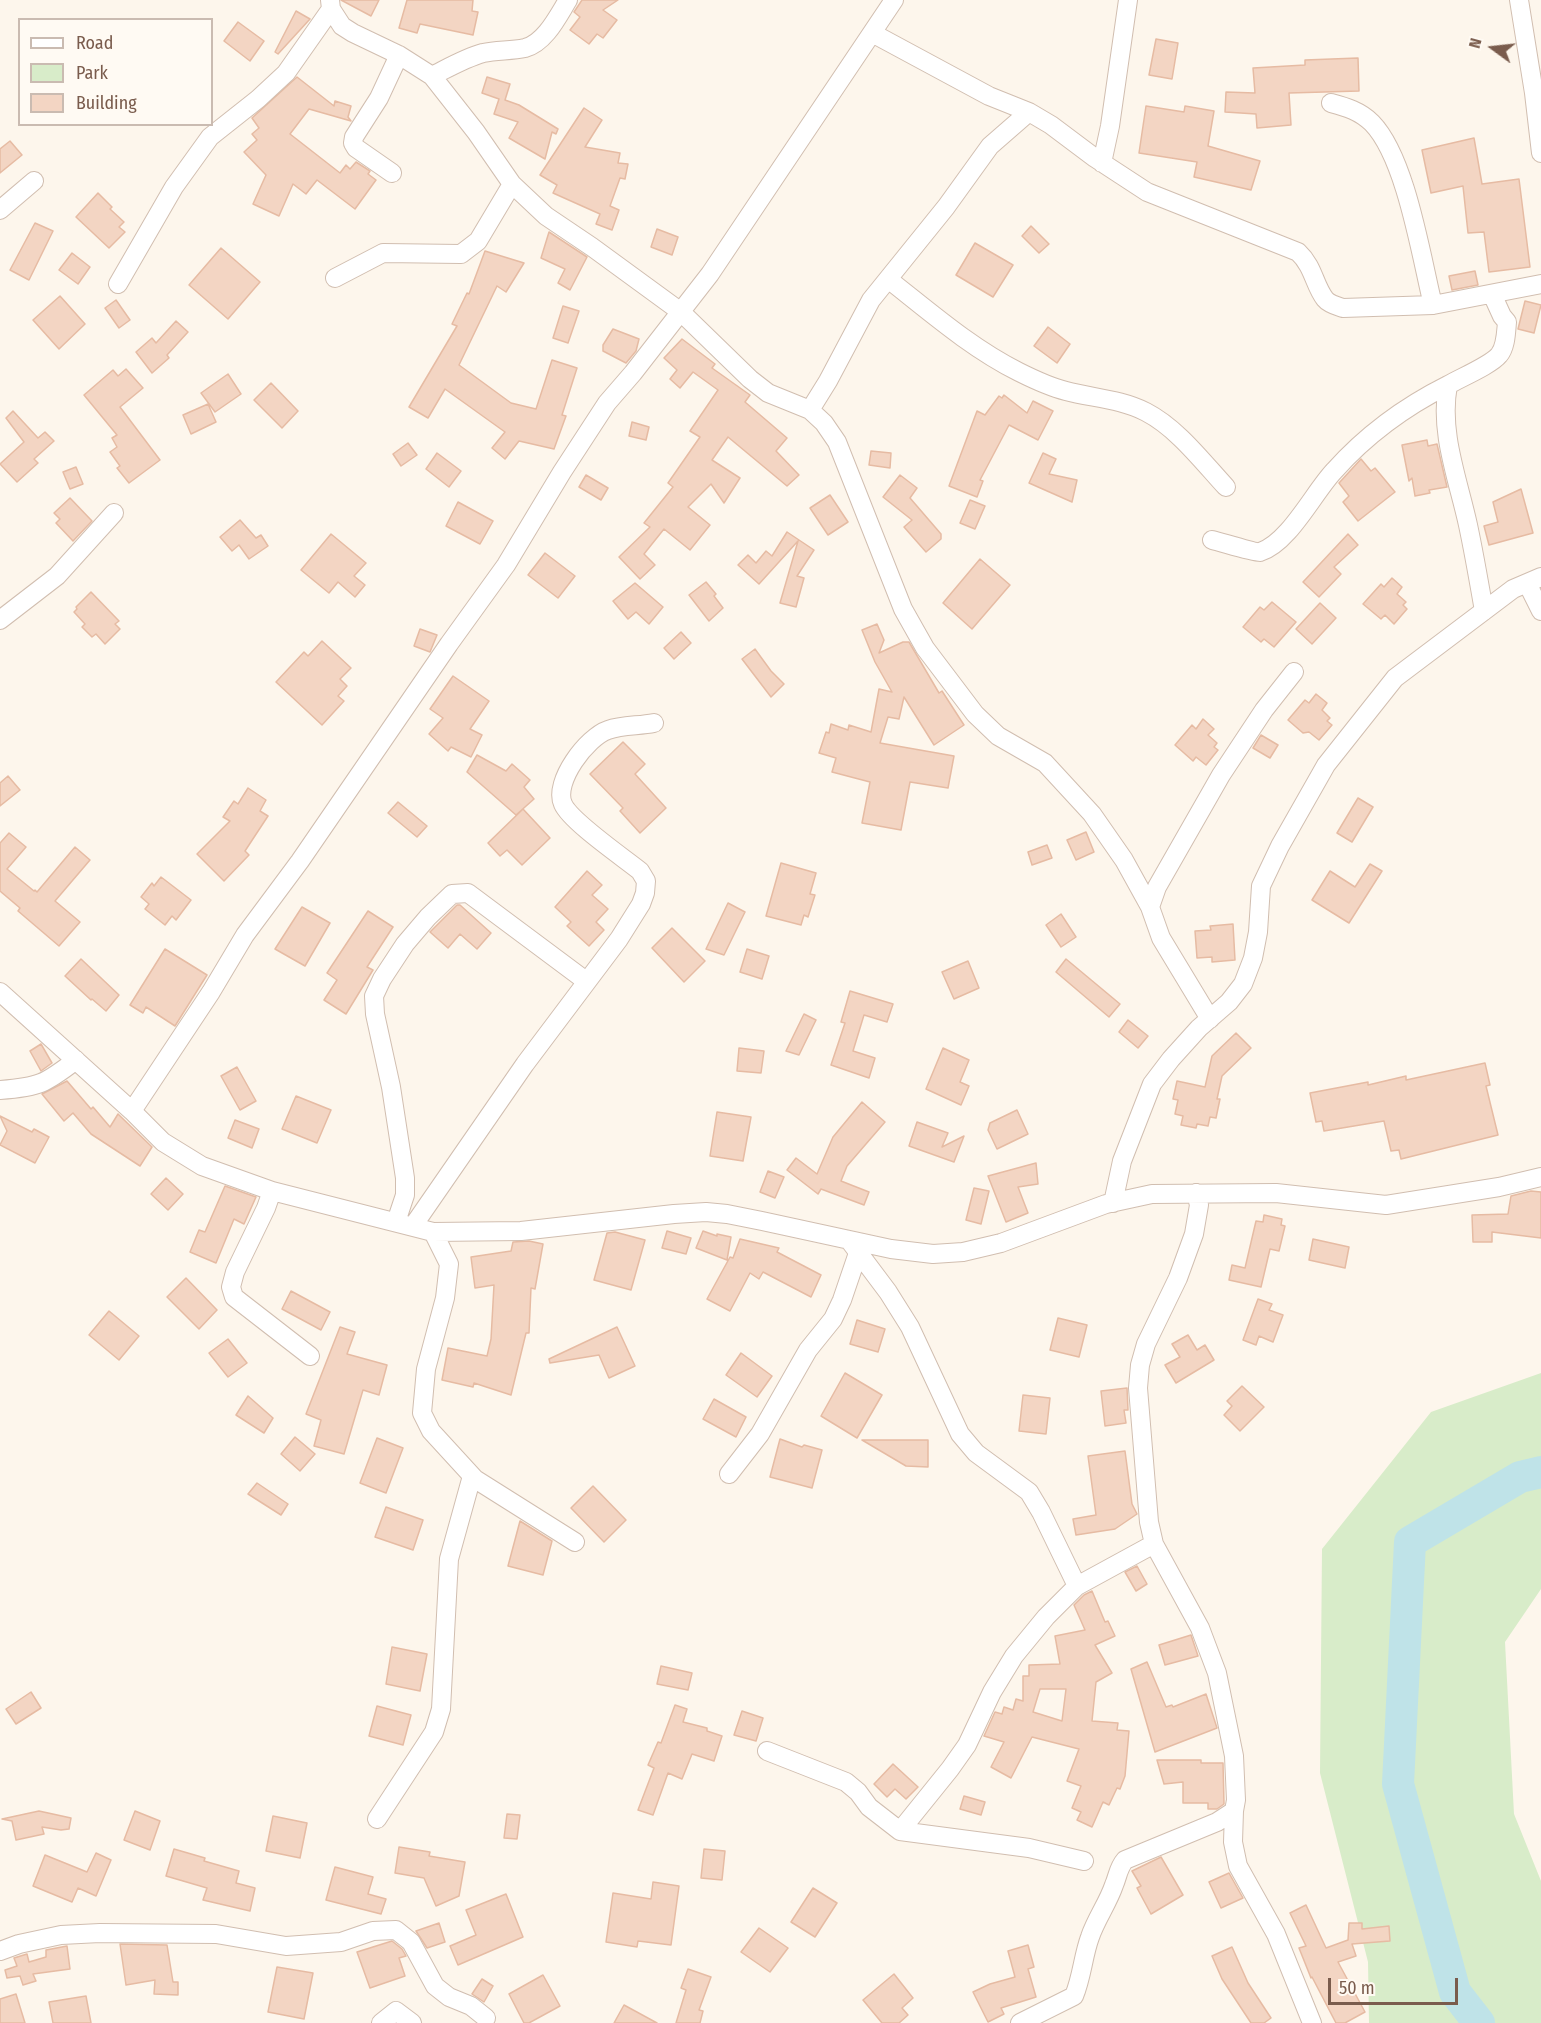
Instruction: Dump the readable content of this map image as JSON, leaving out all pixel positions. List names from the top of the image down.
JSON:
{
  "legend": ["Road", "Park", "Building"],
  "scale_bar": "50 m",
  "north": "left"
}
